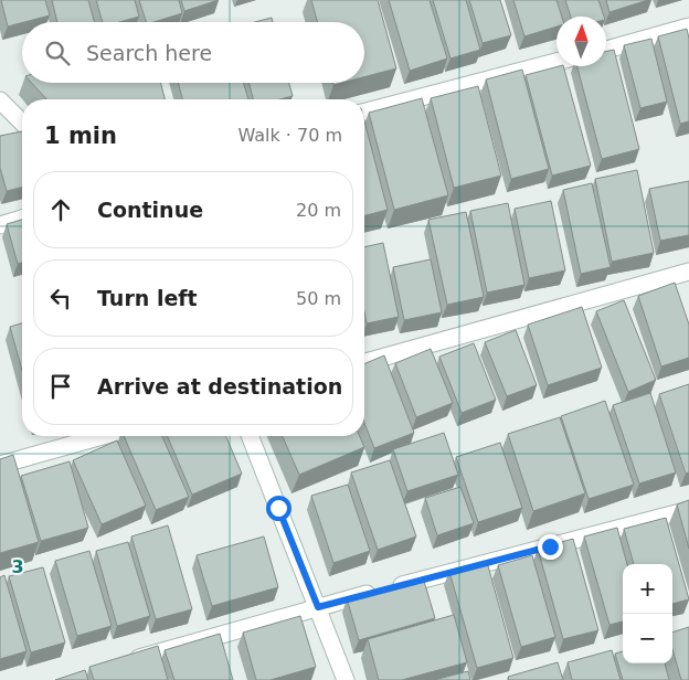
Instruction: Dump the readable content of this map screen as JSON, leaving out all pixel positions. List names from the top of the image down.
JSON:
{
  "north": "top",
  "page": {
    "search": "Search here",
    "heading": ["1 min", "Walk · 70 m"],
    "list": [
      ["Continue", "20 m"],
      ["Turn left", "50 m"],
      "Arrive at destination"
    ],
    "map_buttons": ["+", "−"]
  },
  "grid": {
    "rows": ["3"]
  }
}
